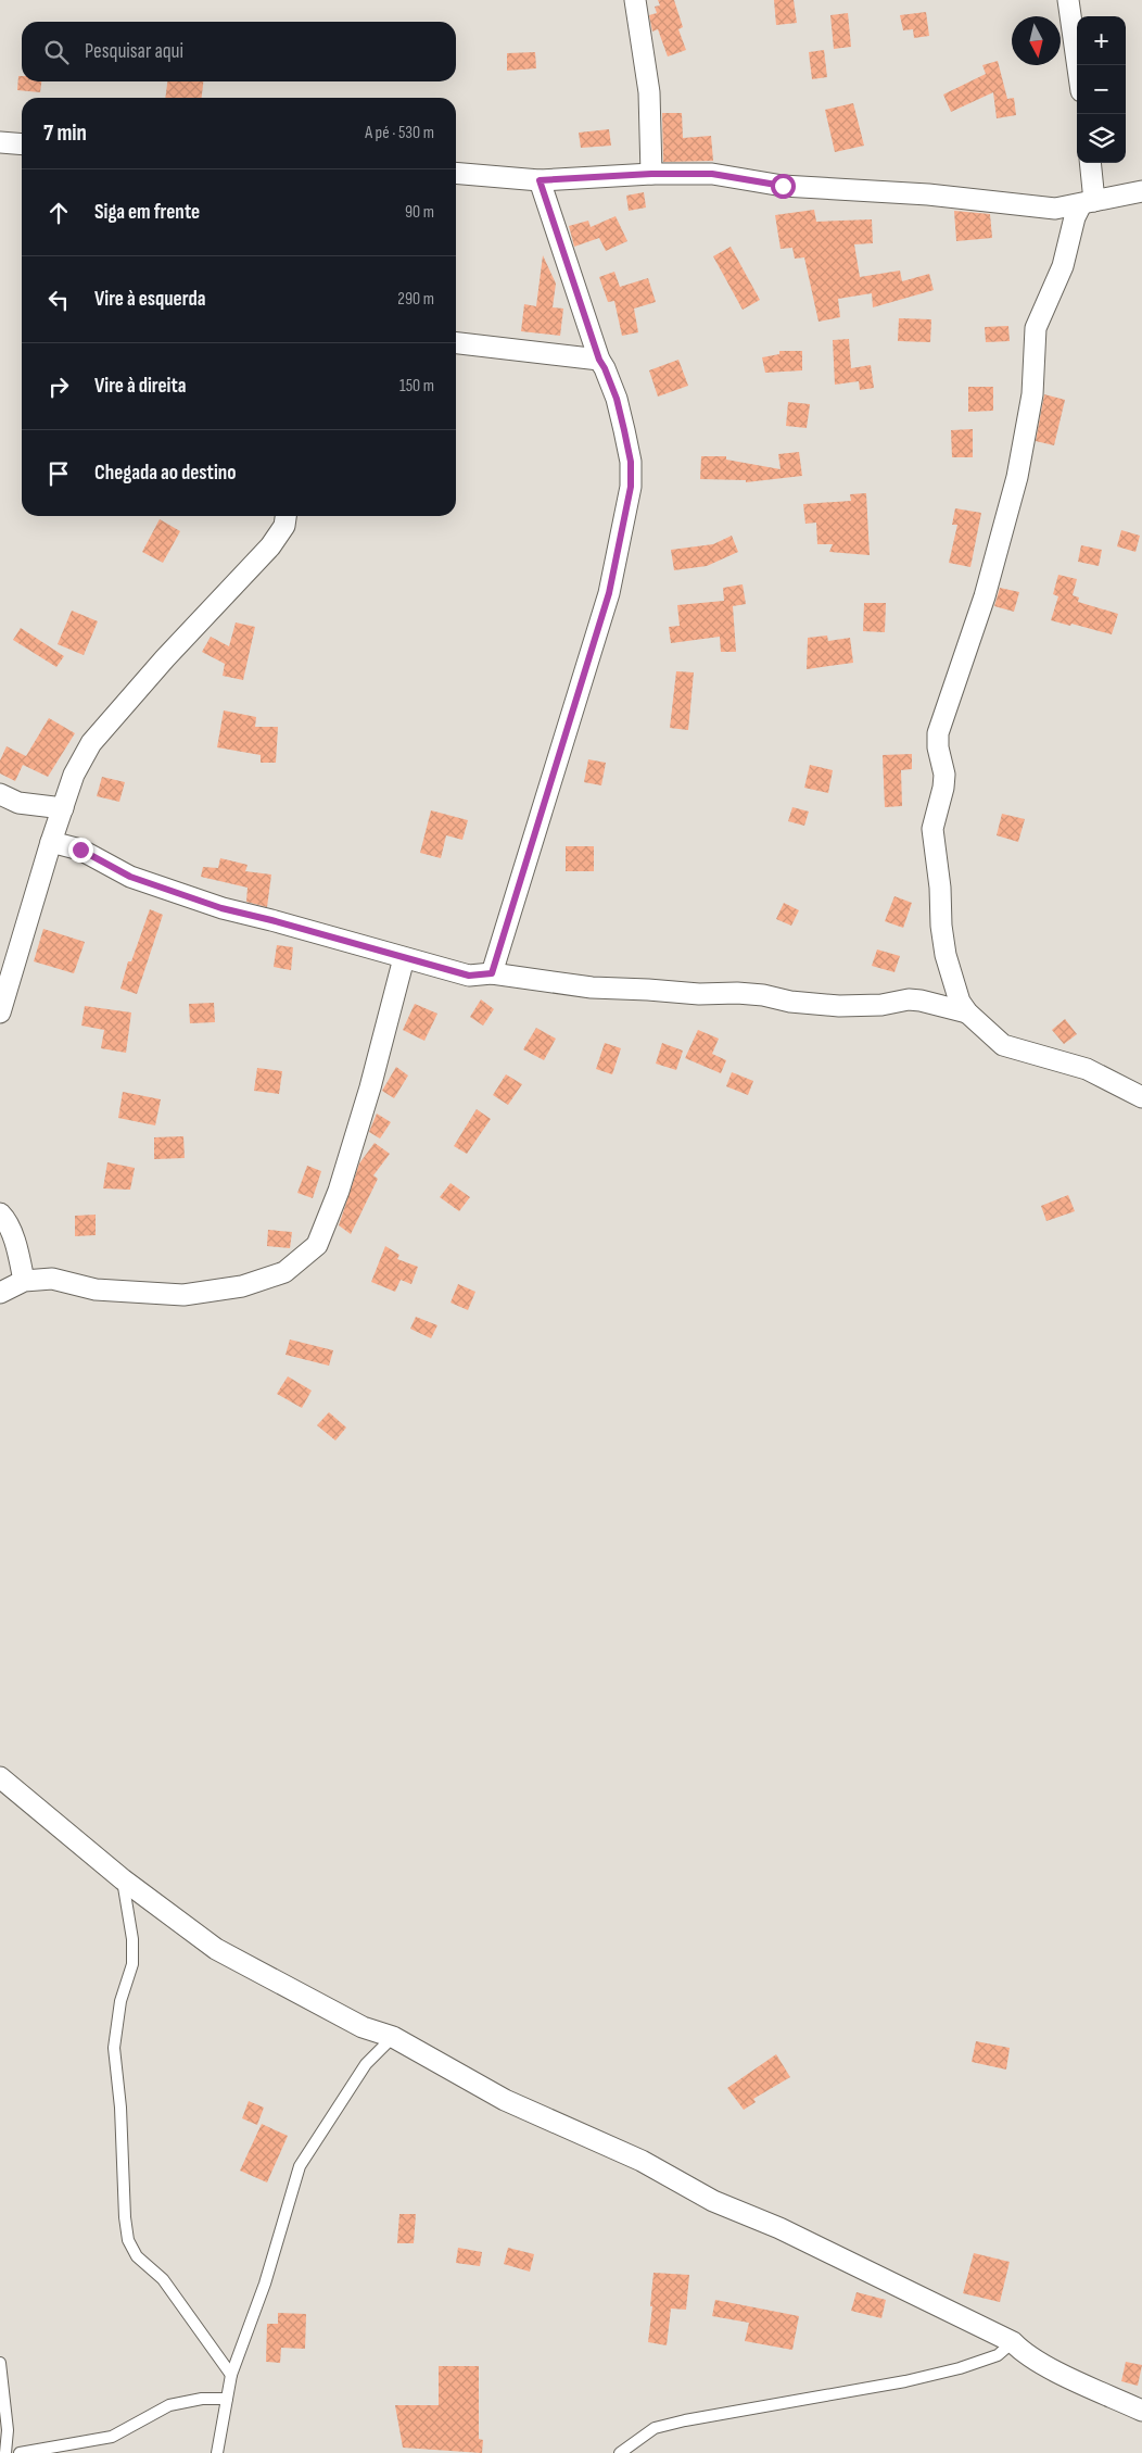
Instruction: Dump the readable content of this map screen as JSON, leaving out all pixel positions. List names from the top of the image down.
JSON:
{
  "north": "bottom",
  "page": {
    "map_buttons": ["+", "−"],
    "search": "Pesquisar aqui",
    "heading": ["7 min", "A pé · 530 m"],
    "list": [
      ["Siga em frente", "90 m"],
      ["Vire à esquerda", "290 m"],
      ["Vire à direita", "150 m"],
      "Chegada ao destino"
    ]
  }
}
